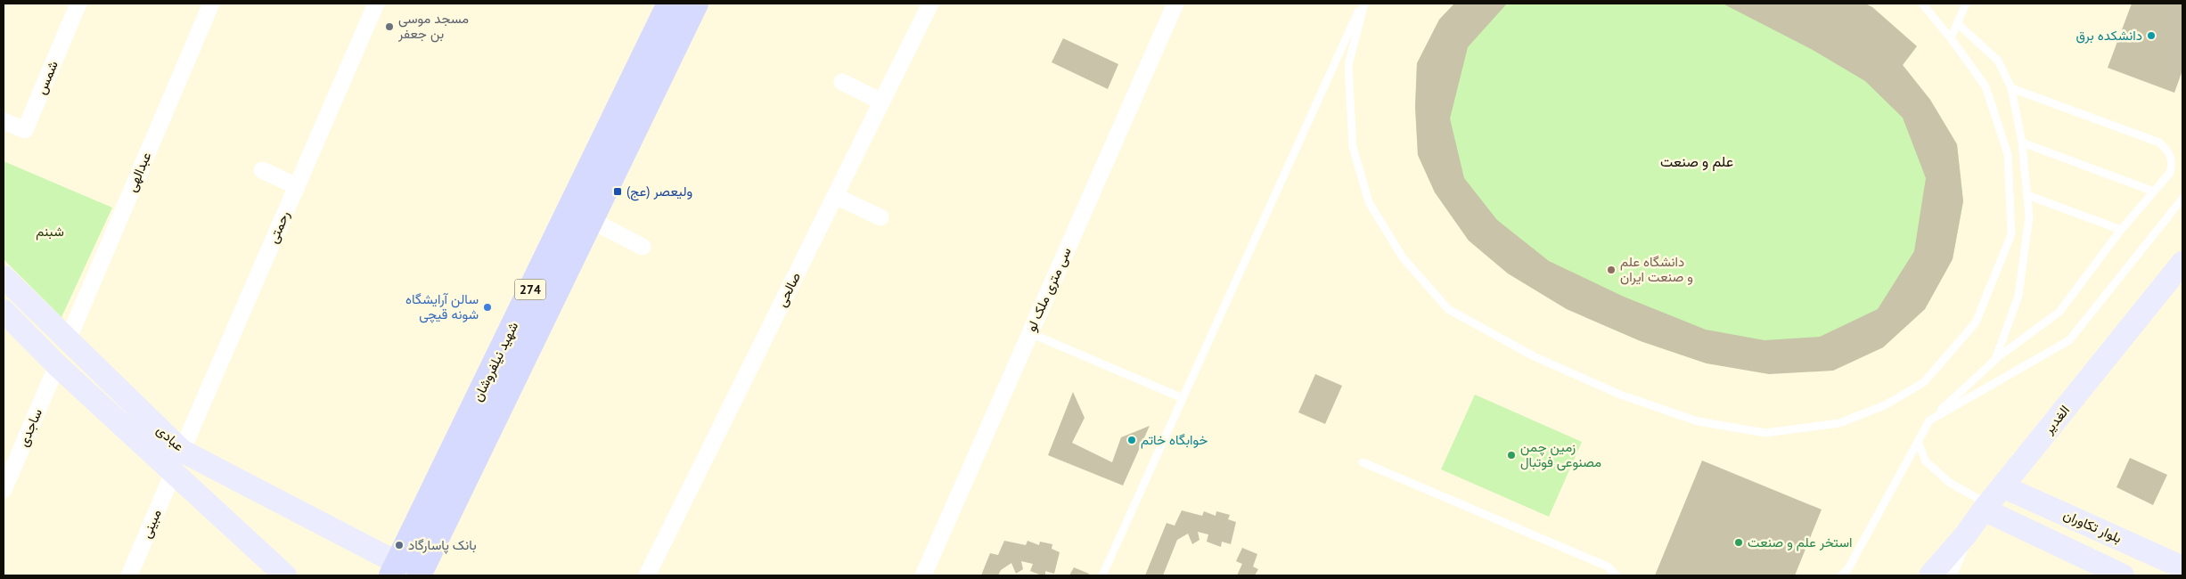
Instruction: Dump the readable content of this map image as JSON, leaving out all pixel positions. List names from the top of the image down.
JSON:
{
  "streets": {
    "main road": [
      "274",
      "شهید نیلفروشان",
      "الغدیر",
      "عبادی",
      "بلوار تکاوران"
    ],
    "street": [
      "شمس",
      "عبدالهی",
      "رحمتی",
      "صالحی",
      "سی متری ملک لو",
      "ساجدی",
      "مبینی"
    ]
  },
  "crossings": [
    ["عبدالهی", "عبادی"],
    ["رحمتی", "عبادی"],
    ["رحمتی", "مبینی"],
    ["شهید نیلفروشان", "عبادی"],
    ["الغدیر", "بلوار تکاوران"],
    ["ساجدی", "عبادی"],
    ["عبادی", "مبینی"]
  ],
  "districts": ["علم و صنعت"],
  "parks": ["شبنم"],
  "places": {
    "other": [
      "مسجد موسی بن جعفر",
      "دانشکده برق",
      "دانشگاه علم و صنعت ایران",
      "سالن آرایشگاه شونه قیچی",
      "خوابگاه خاتم",
      "زمین چمن مصنوعی فوتبال",
      "استخر علم و صنعت",
      "بانک پاسارگاد"
    ],
    "transit": ["ولیعصر (عج)"]
  }
}
